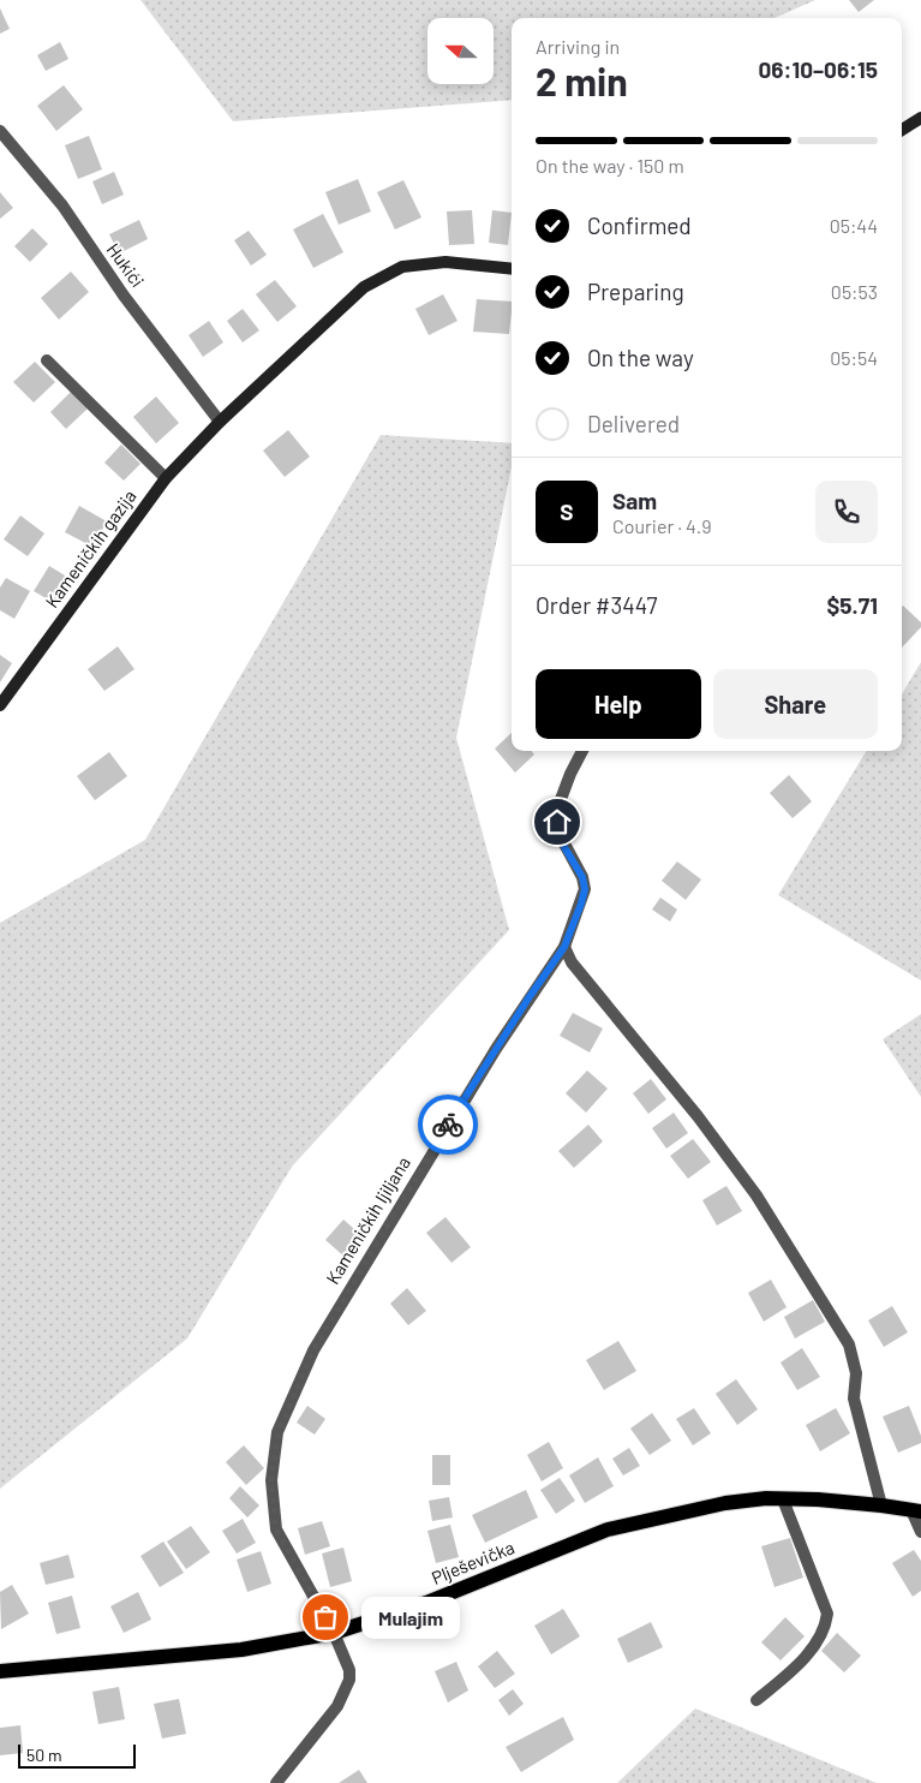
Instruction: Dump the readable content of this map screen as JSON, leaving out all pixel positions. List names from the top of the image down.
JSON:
{
  "streets": {
    "main road": ["Plješevička"],
    "street": ["Hukići", "Kameničkih gazija", "Kameničkih ljiljana"]
  },
  "crossings": [
    ["Hukići", "Kameničkih gazija"],
    ["Kameničkih ljiljana", "Plješevička"]
  ],
  "places": ["Mulajim"],
  "scale_bar": "50 m",
  "north": "left",
  "page": {
    "heading": ["2 min", "Arriving in", "06:10–06:15"],
    "panel": [
      "Sam",
      "Courier · 4.9",
      "Order #3447",
      "$5.71"
    ],
    "bar": "On the way · 150 m",
    "list": [
      ["Confirmed", "05:44"],
      ["Preparing", "05:53"],
      ["On the way", "05:54"],
      "Delivered"
    ],
    "round": "S",
    "buttons": ["Help", "Share"],
    "bubble": "Mulajim",
    "scale": "50 m"
  }
}
